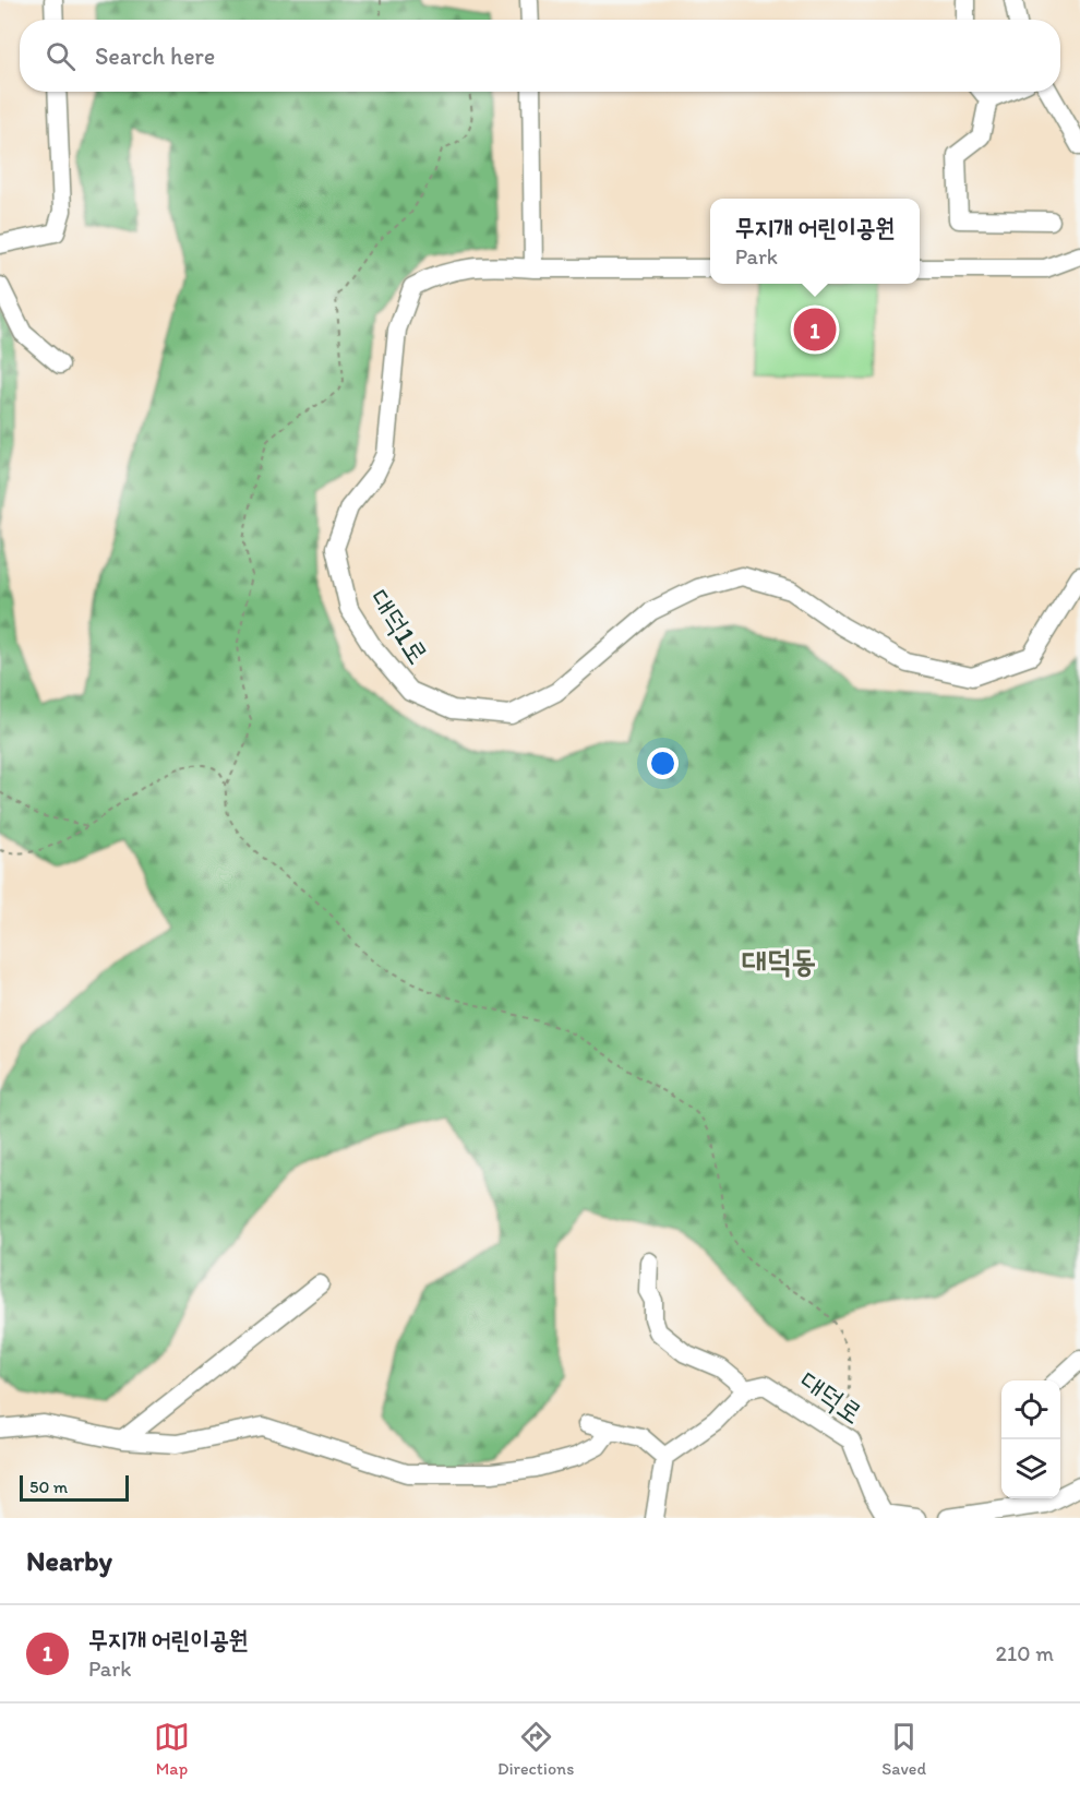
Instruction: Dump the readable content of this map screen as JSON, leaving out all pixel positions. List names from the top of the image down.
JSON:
{
  "streets": {
    "street": ["대덕1로", "대덕로"]
  },
  "districts": ["대덕동"],
  "scale_bar": "50 m",
  "page": {
    "search": "Search here",
    "popup": ["무지개 어린이공원", "Park"],
    "pins": "1",
    "scale": "50 m",
    "heading": "Nearby",
    "list": [
      {
        "mark": "1",
        "name": "무지개 어린이공원",
        "note": "Park",
        "value": "210 m"
      }
    ],
    "nav": ["Map", "Directions", "Saved"]
  }
}
